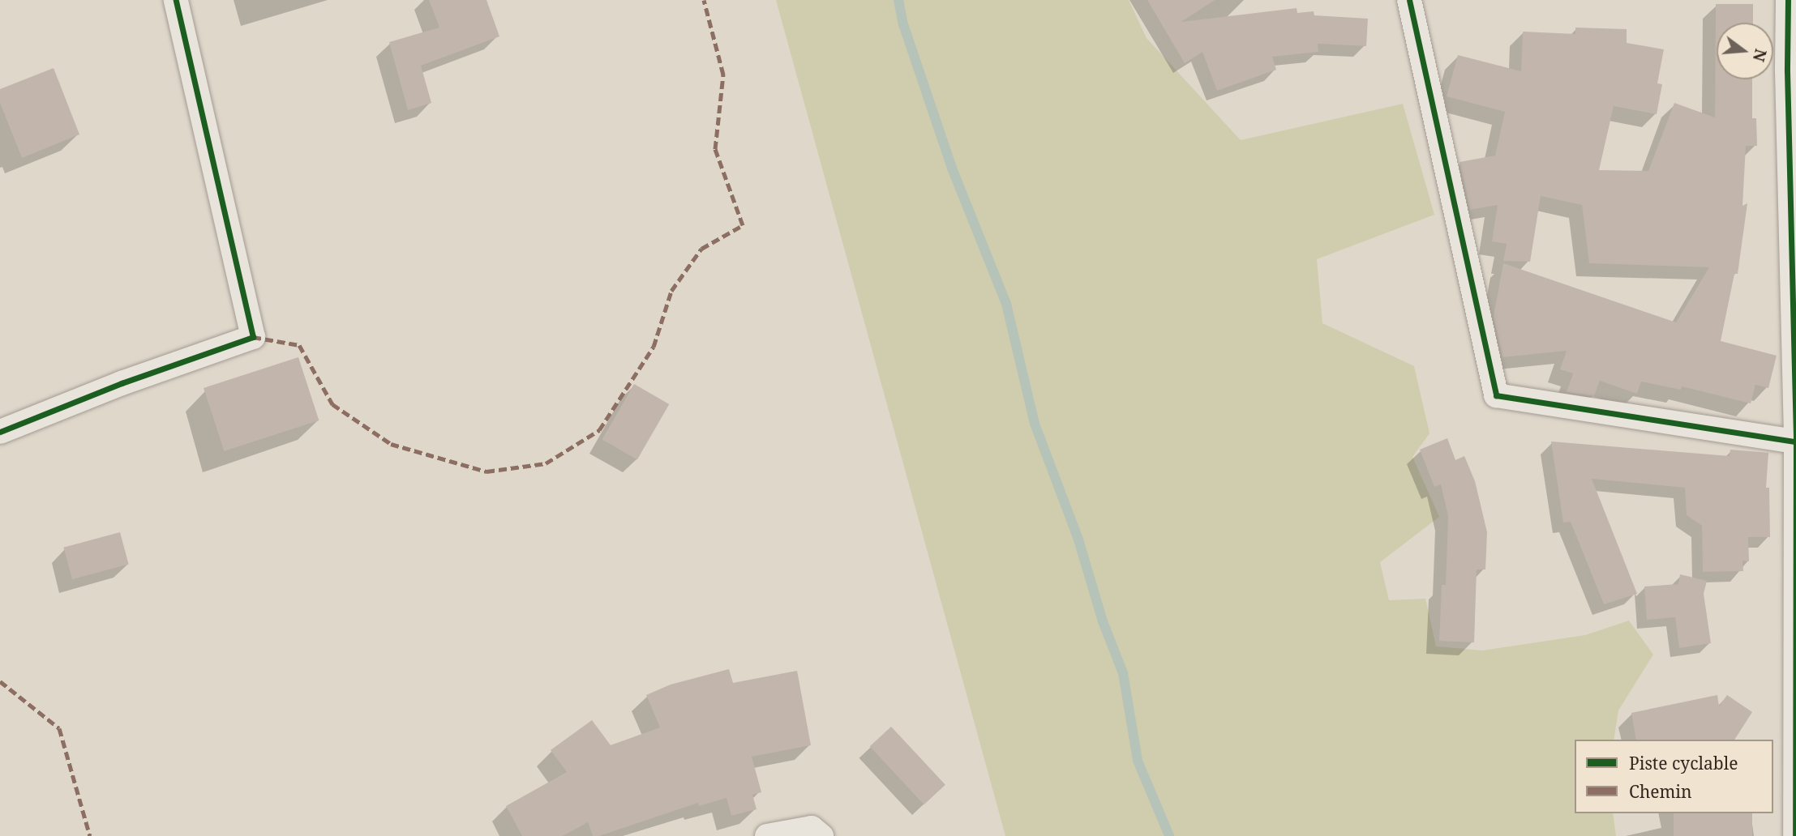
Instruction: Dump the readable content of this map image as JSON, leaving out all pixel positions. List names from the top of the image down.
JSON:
{
  "legend": ["Piste cyclable", "Chemin"],
  "north": "right"
}
